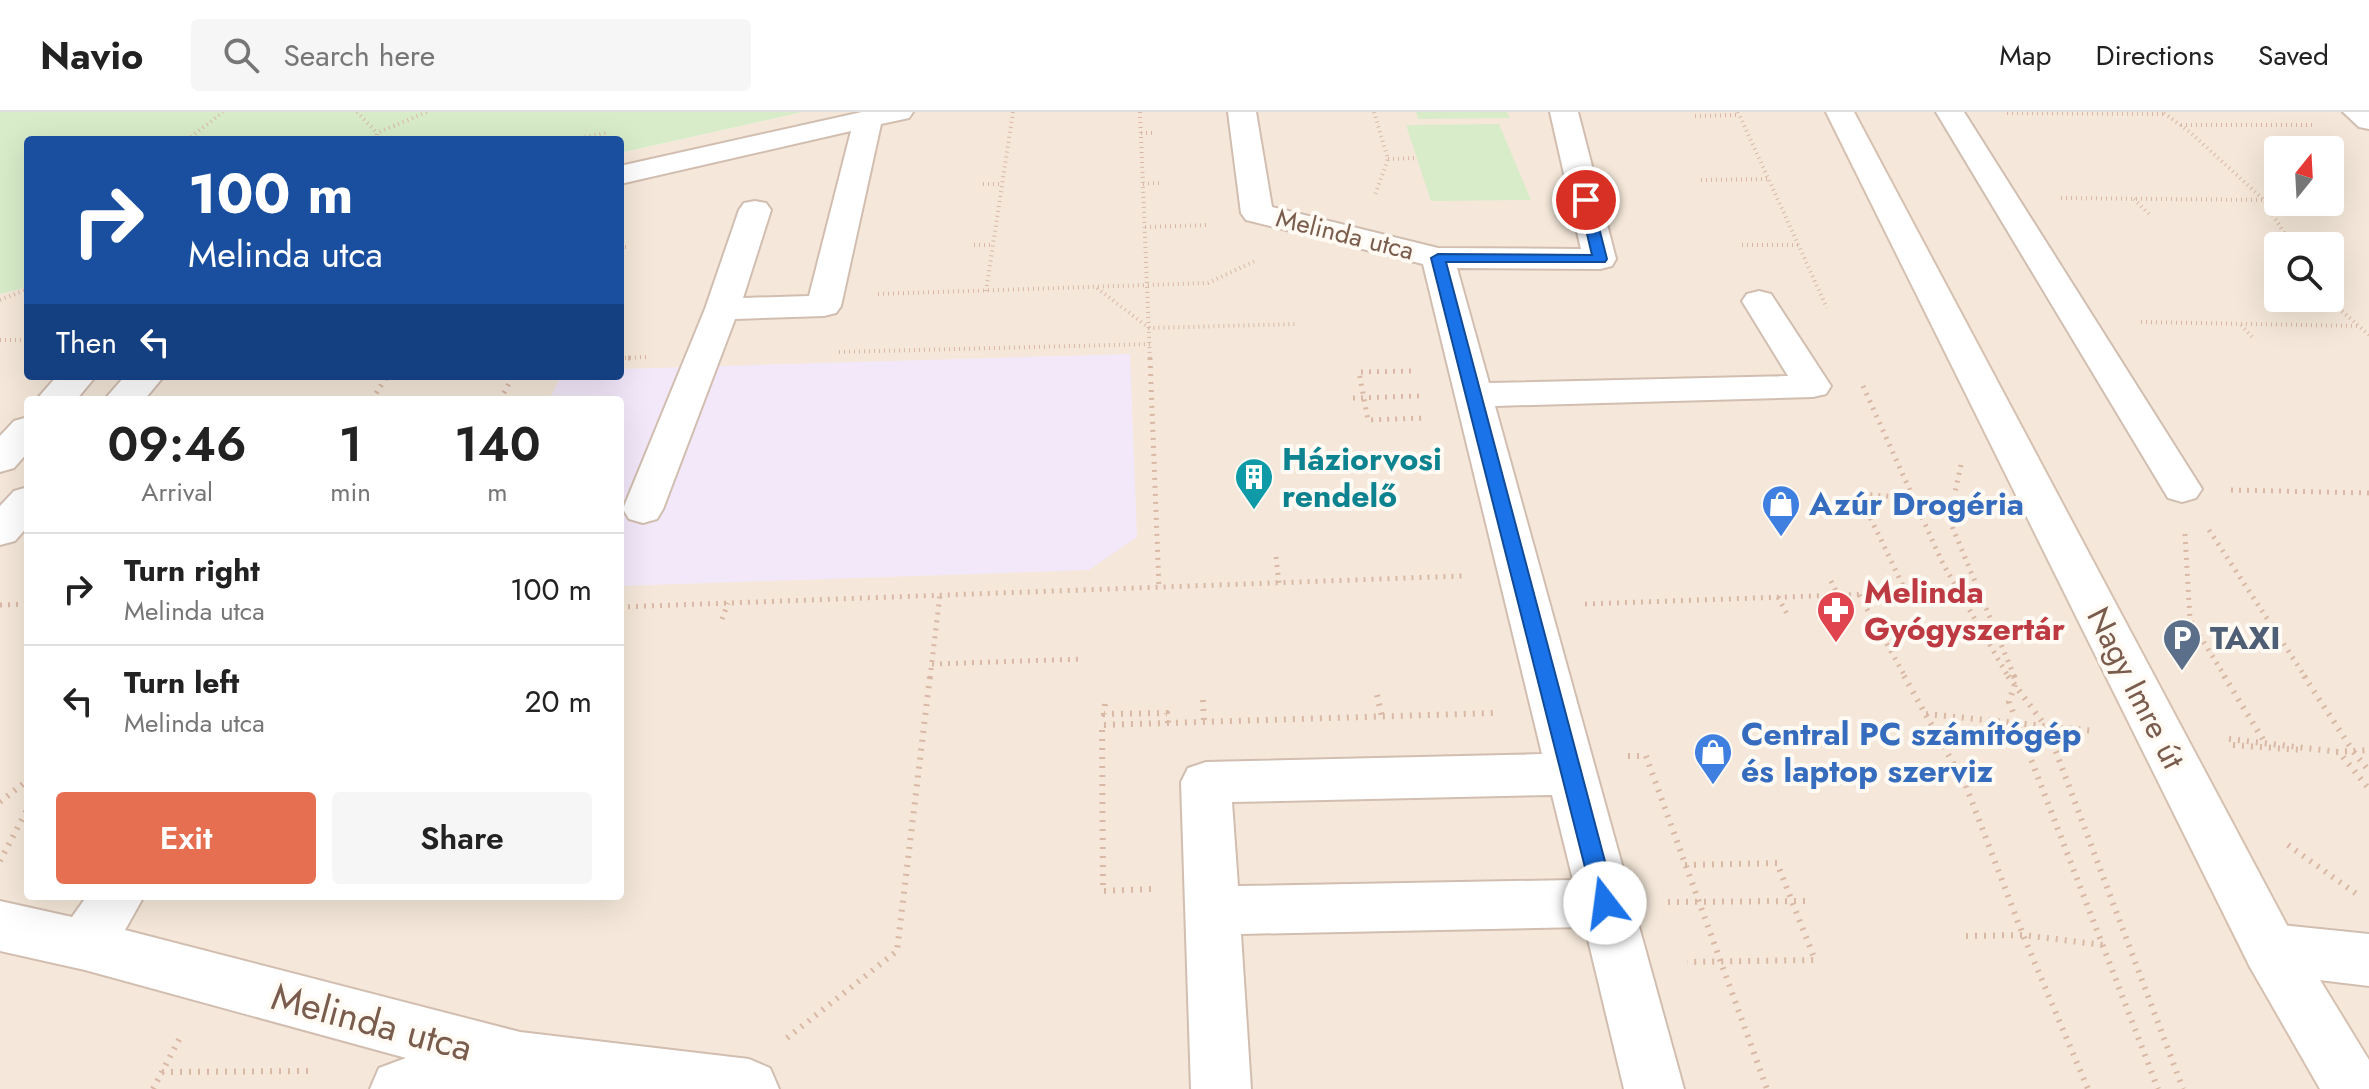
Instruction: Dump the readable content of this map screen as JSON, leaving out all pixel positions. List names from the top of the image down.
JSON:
{
  "streets": {
    "street": ["Melinda utca", "Nagy Imre út"]
  },
  "places": {
    "building": ["Háziorvosi rendelő"],
    "shop": ["Azúr Drogéria", "Central PC számítógép és laptop szerviz"],
    "pharmacy": ["Melinda Gyógyszertár"],
    "parking": ["TAXI"]
  },
  "north": "top",
  "page": {
    "header": "Navio",
    "search": "Search here",
    "nav": ["Map", "Directions", "Saved"],
    "turn": ["100 m", "Melinda utca"],
    "then": "Then",
    "eta": [
      "09:46",
      "Arrival",
      "1",
      "min",
      "140",
      "m"
    ],
    "list": [
      {
        "name": "Turn right",
        "note": "Melinda utca",
        "value": "100 m"
      },
      {
        "name": "Turn left",
        "note": "Melinda utca",
        "value": "20 m"
      }
    ],
    "buttons": ["Exit", "Share"]
  }
}
